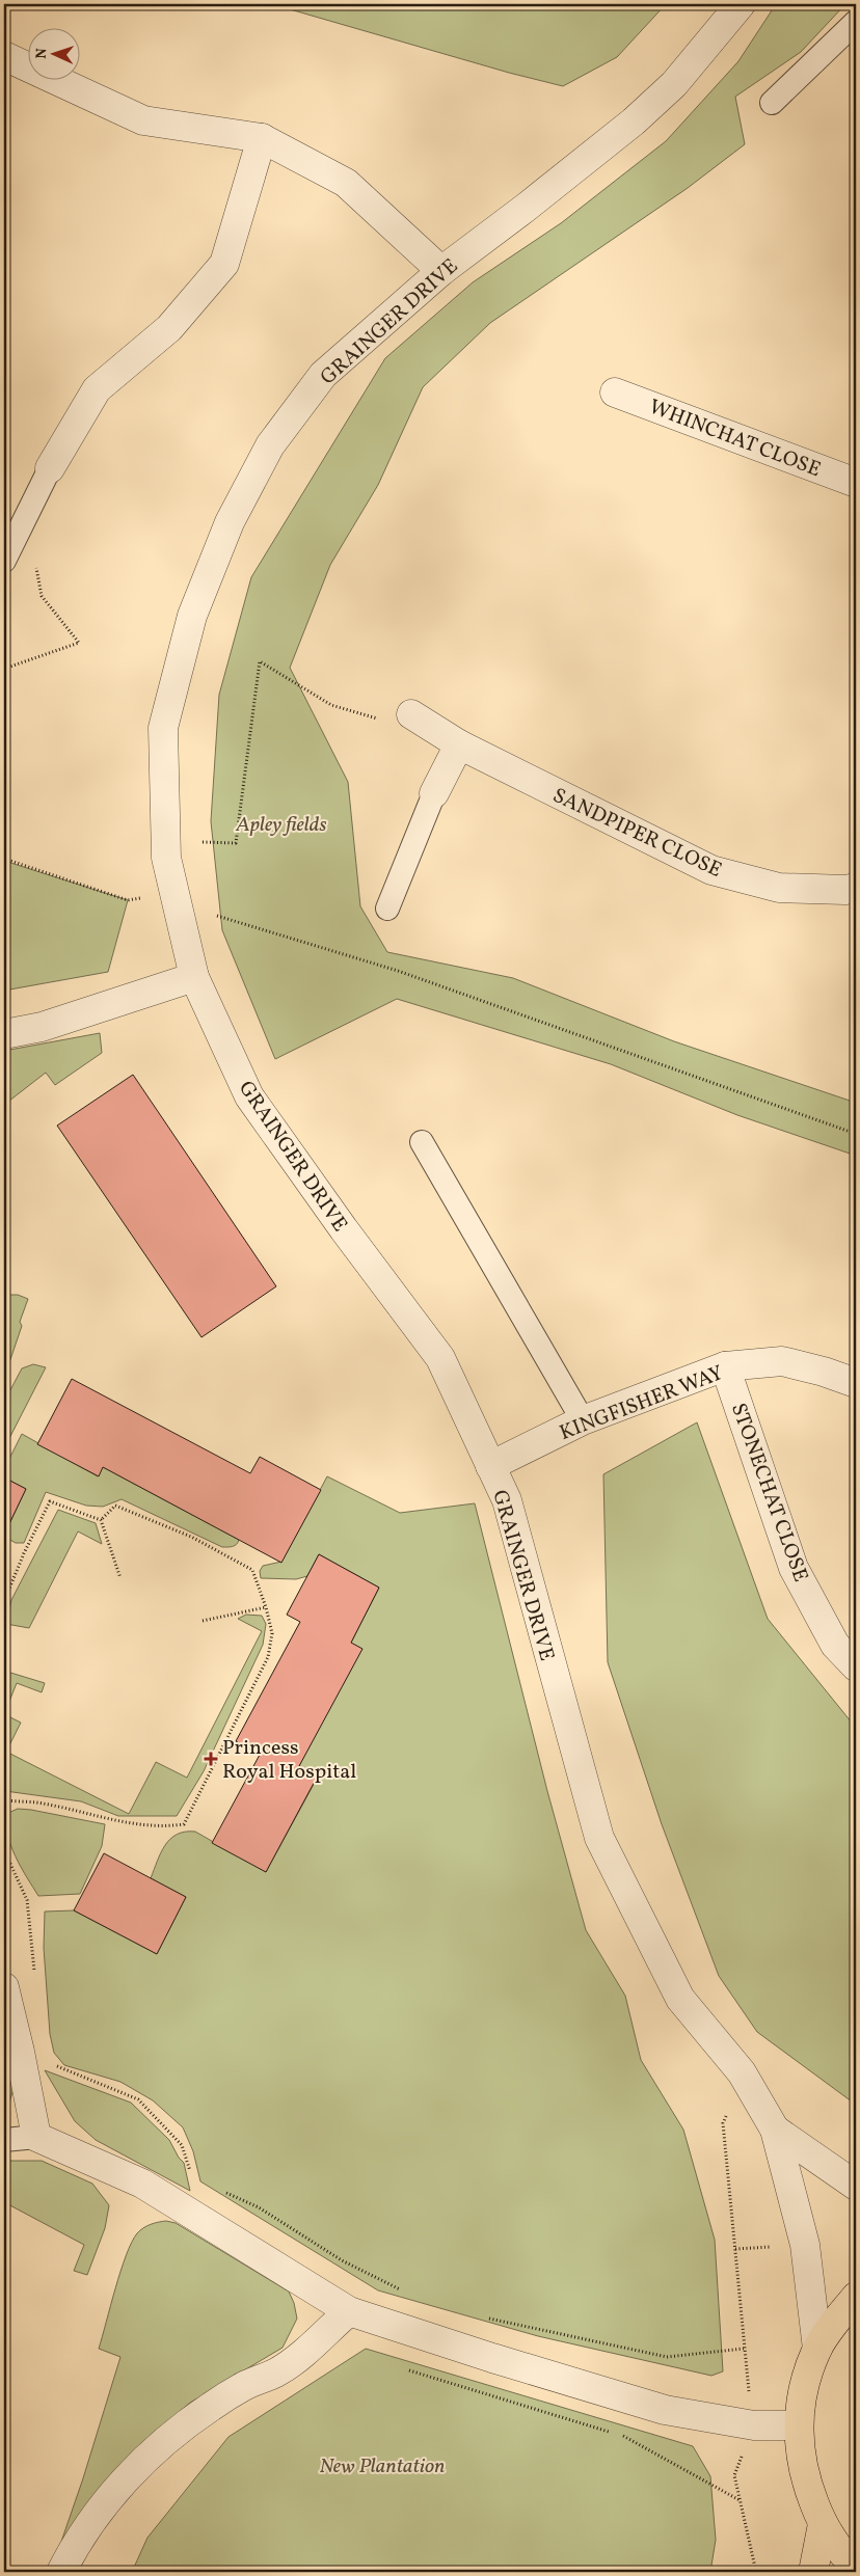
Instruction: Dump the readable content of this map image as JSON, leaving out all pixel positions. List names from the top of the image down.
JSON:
{
  "streets": {
    "street": [
      "GRAINGER DRIVE",
      "WHINCHAT CLOSE",
      "SANDPIPER CLOSE",
      "KINGFISHER WAY",
      "STONECHAT CLOSE"
    ]
  },
  "crossings": [
    ["GRAINGER DRIVE", "KINGFISHER WAY"],
    ["KINGFISHER WAY", "STONECHAT CLOSE"]
  ],
  "parks": ["Apley fields", "New Plantation"],
  "places": {
    "health": ["Princess Royal Hospital"]
  },
  "north": "left"
}
